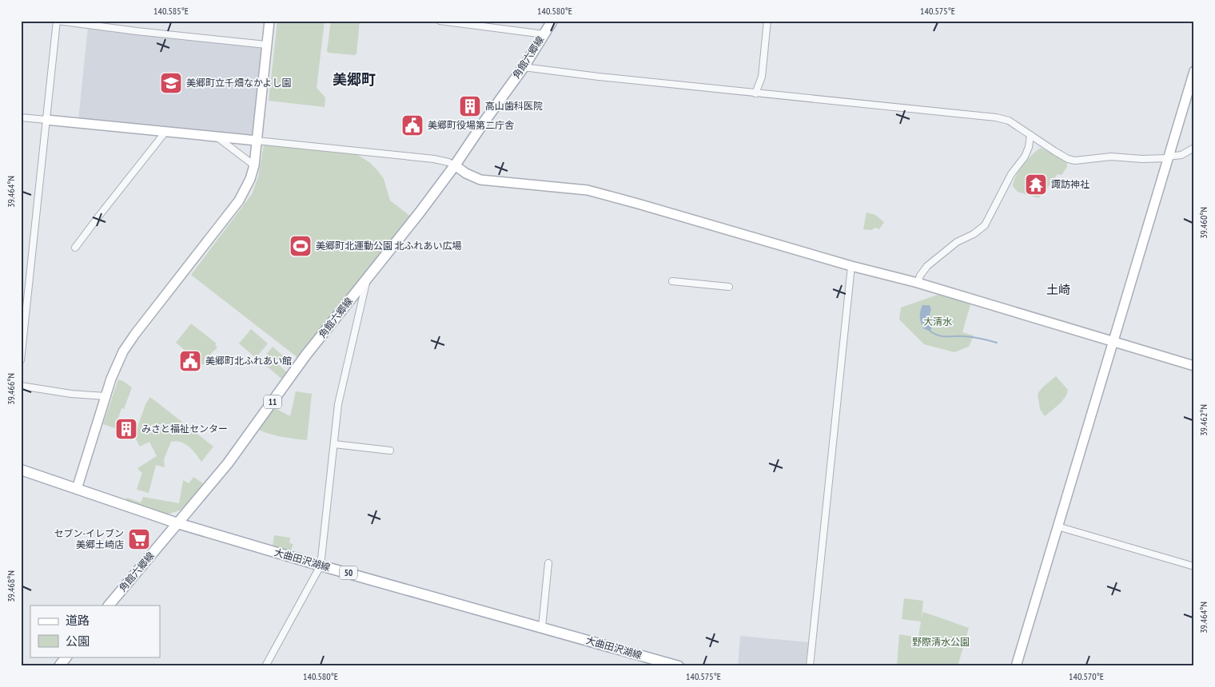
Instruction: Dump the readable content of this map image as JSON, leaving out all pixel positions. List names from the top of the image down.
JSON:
{
  "streets": {
    "main road": [
      "角館六郷線",
      "11",
      "大曲田沢湖線",
      "50"
    ]
  },
  "crossings": [
    ["角館六郷線", "大曲田沢湖線"]
  ],
  "districts": ["美郷町", "土崎"],
  "parks": ["大清水", "野際清水公園"],
  "places": {
    "school or university": ["美郷町立千畑なかよし園"],
    "building": ["高山歯科医院", "みさと福祉センター"],
    "public building": ["美郷町役場第二庁舎", "美郷町北ふれあい館"],
    "temple": ["諏訪神社"],
    "sports": ["美郷町北運動公園 北ふれあい広場"],
    "supermarket": ["セブン-イレブン 美郷土崎店"]
  },
  "legend": ["道路", "公園"],
  "coordinates": [
    "140.585°E",
    "140.580°E",
    "140.575°E",
    "39.464°N",
    "39.460°N",
    "39.466°N",
    "39.462°N",
    "39.468°N",
    "140.570°E"
  ]
}
